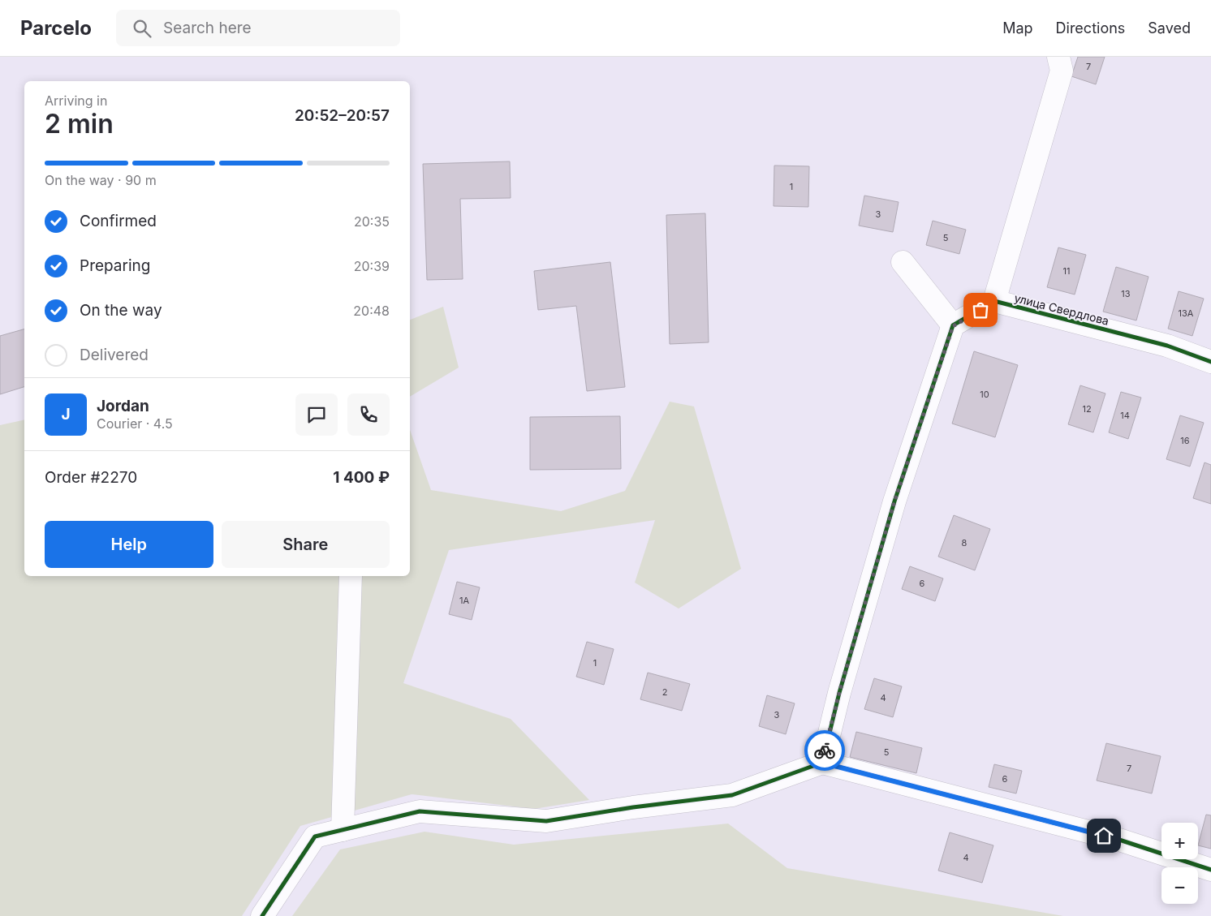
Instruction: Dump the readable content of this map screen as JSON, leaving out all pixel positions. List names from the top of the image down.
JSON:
{
  "streets": {
    "street": ["улица Свердлова"]
  },
  "house_numbers": [
    "7",
    "1",
    "3",
    "5",
    "11",
    "13",
    "13А",
    "10",
    "12",
    "14",
    "16",
    "8",
    "6",
    "1А",
    "1",
    "2",
    "4",
    "3",
    "5",
    "7",
    "6",
    "4"
  ],
  "page": {
    "header": "Parcelo",
    "search": "Search here",
    "nav": ["Map", "Directions", "Saved"],
    "heading": ["2 min", "Arriving in", "20:52–20:57"],
    "panel": [
      "Jordan",
      "Courier · 4.5",
      "Order #2270",
      "1 400 ₽"
    ],
    "bar": "On the way · 90 m",
    "list": [
      ["Confirmed", "20:35"],
      ["Preparing", "20:39"],
      ["On the way", "20:48"],
      "Delivered"
    ],
    "round": "J",
    "buttons": ["Help", "Share"],
    "map_buttons": ["+", "−"]
  }
}
